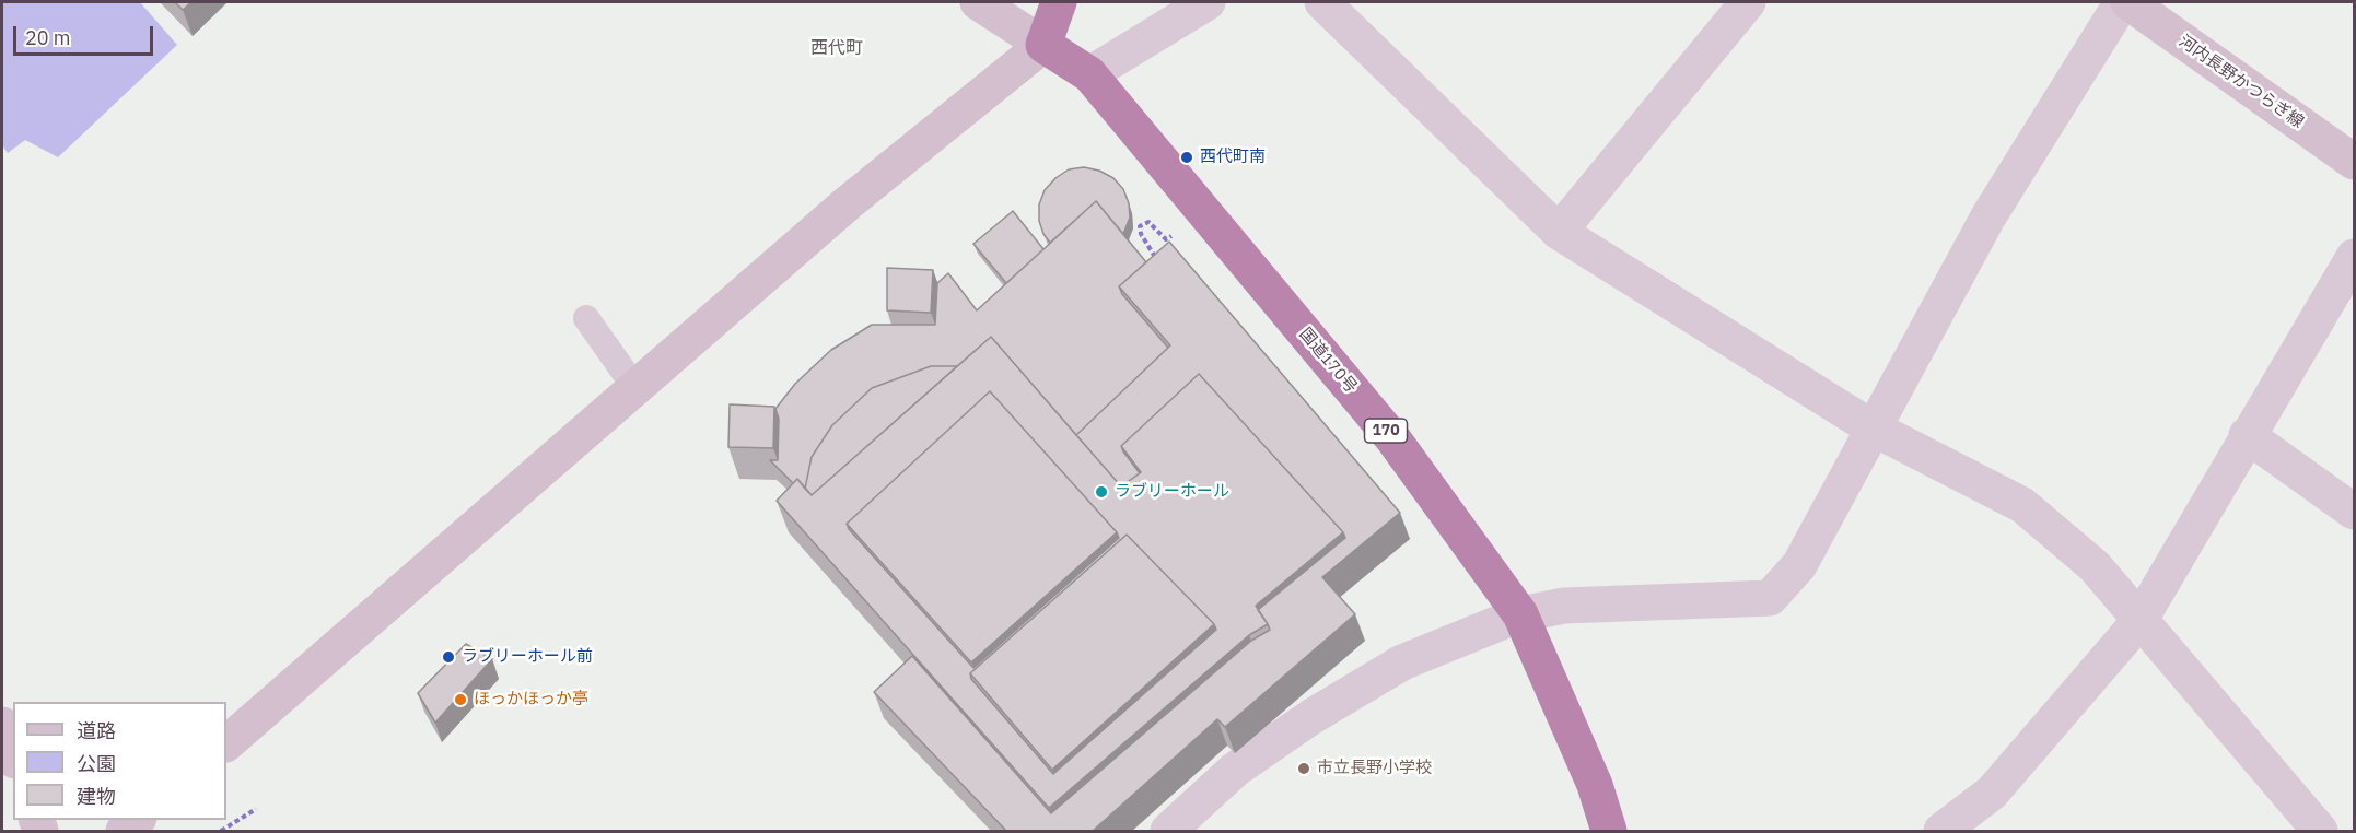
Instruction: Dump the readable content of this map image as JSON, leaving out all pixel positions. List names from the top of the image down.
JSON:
{
  "streets": {
    "highway": ["国道170号", "170"],
    "street": ["河内長野かつらぎ線"]
  },
  "districts": ["西代町"],
  "places": [
    "西代町南",
    "ラブリーホール",
    "ラブリーホール前",
    "ほっかほっか亭",
    "市立長野小学校"
  ],
  "legend": ["道路", "公園", "建物"],
  "scale_bar": "20 m"
}
